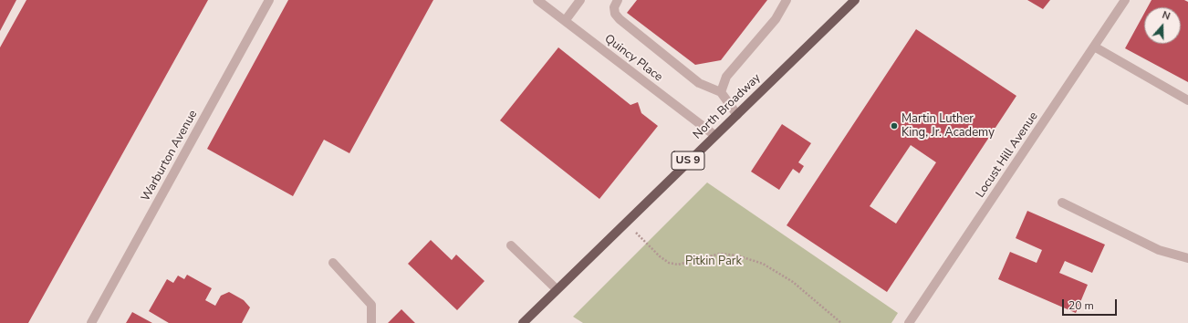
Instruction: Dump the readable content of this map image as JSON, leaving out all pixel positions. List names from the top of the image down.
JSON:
{
  "streets": {
    "main road": ["North Broadway", "US 9"],
    "street": ["Quincy Place", "Locust Hill Avenue", "Warburton Avenue"]
  },
  "crossings": [
    ["Quincy Place", "North Broadway"]
  ],
  "parks": ["Pitkin Park"],
  "places": ["Martin Luther King, Jr. Academy"],
  "scale_bar": "20 m",
  "north": "top"
}
